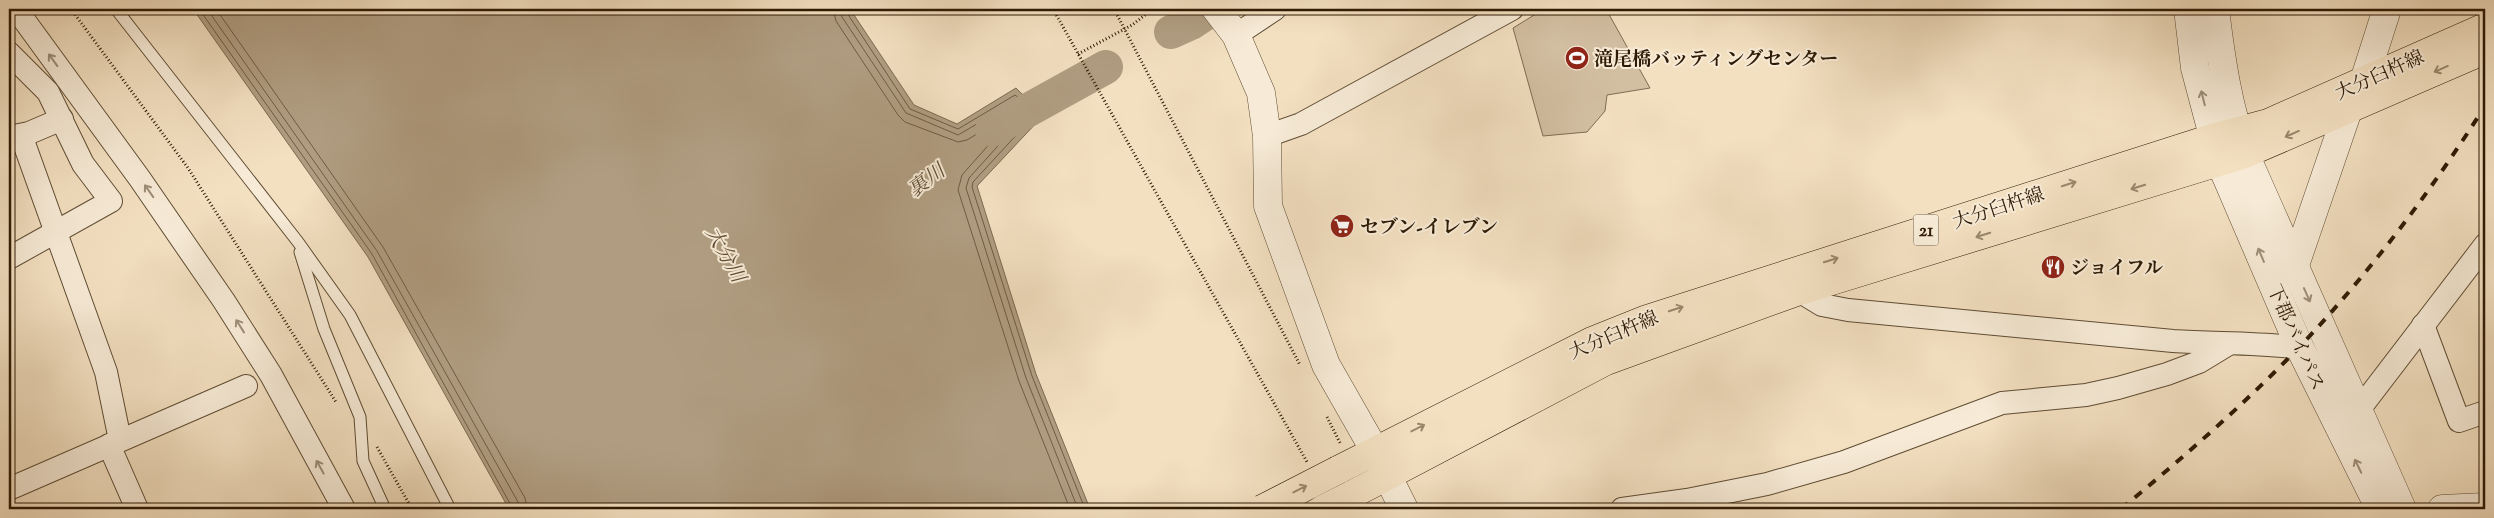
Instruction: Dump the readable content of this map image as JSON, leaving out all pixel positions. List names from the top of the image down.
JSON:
{
  "streets": {
    "main road": ["大分臼杵線", "21"],
    "street": ["下郡バイパス"]
  },
  "crossings": [
    ["大分臼杵線", "21"],
    ["大分臼杵線", "下郡バイパス"]
  ],
  "water": ["裏川", "大分川"],
  "places": {
    "sports": ["滝尾橋バッティングセンター"],
    "supermarket": ["セブン-イレブン"],
    "restaurant": ["ジョイフル"]
  }
}
